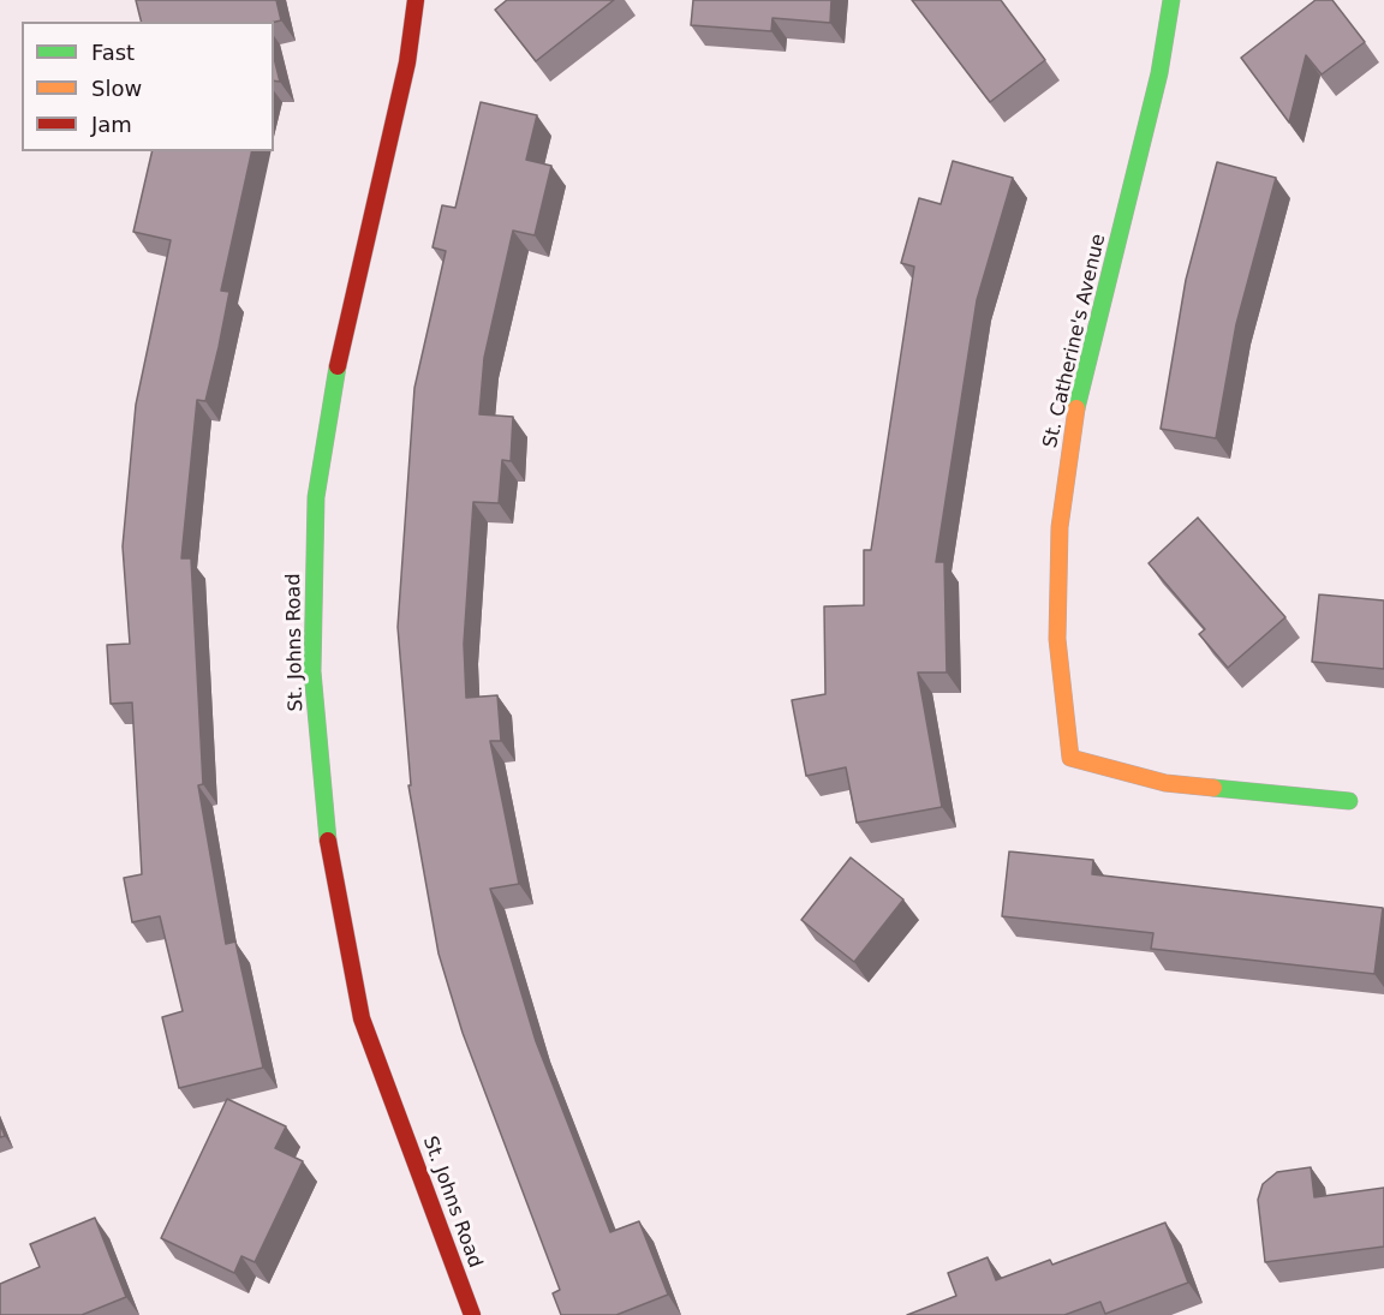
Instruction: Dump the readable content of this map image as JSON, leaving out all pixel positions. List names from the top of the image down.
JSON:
{
  "streets": {
    "street": ["St. Catherine's Avenue", "St. Johns Road"]
  },
  "legend": ["Fast", "Slow", "Jam"]
}
